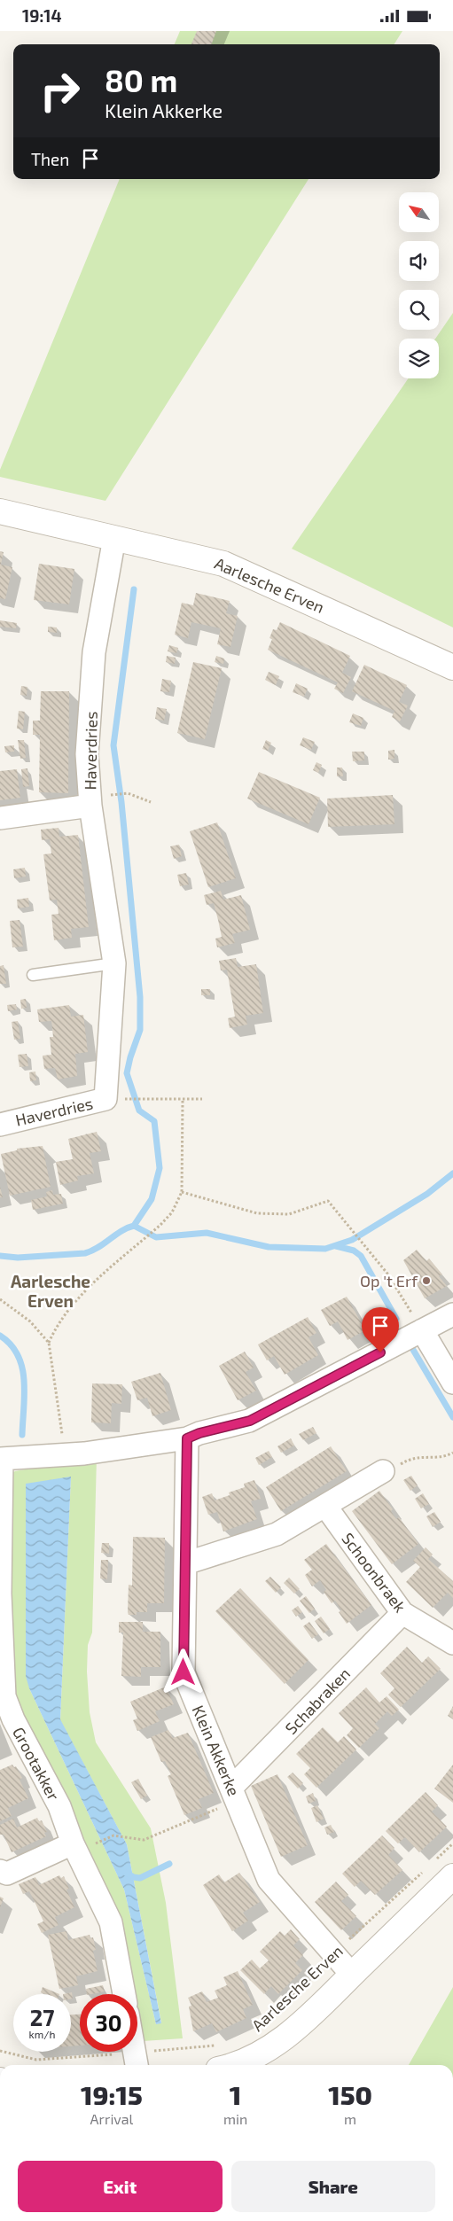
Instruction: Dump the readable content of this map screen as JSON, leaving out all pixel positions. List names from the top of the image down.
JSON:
{
  "streets": {
    "street": [
      "Aarlesche Erven",
      "Haverdries",
      "Schoonbraek",
      "Schabraken",
      "Klein Akkerke",
      "Grootakker"
    ]
  },
  "crossings": [
    ["Aarlesche Erven", "Haverdries"],
    ["Aarlesche Erven", "Klein Akkerke"],
    ["Schoonbraek", "Schabraken"],
    ["Schabraken", "Klein Akkerke"]
  ],
  "districts": ["Aarlesche Erven"],
  "places": ["Op 't Erf"],
  "north": "top left",
  "page": {
    "status": "19:14",
    "turn": ["80 m", "Klein Akkerke"],
    "then": "Then",
    "speed": "27 km/h",
    "limit": "30",
    "eta": [
      "19:15",
      "Arrival",
      "1",
      "min",
      "150",
      "m"
    ],
    "buttons": ["Exit", "Share"]
  }
}
